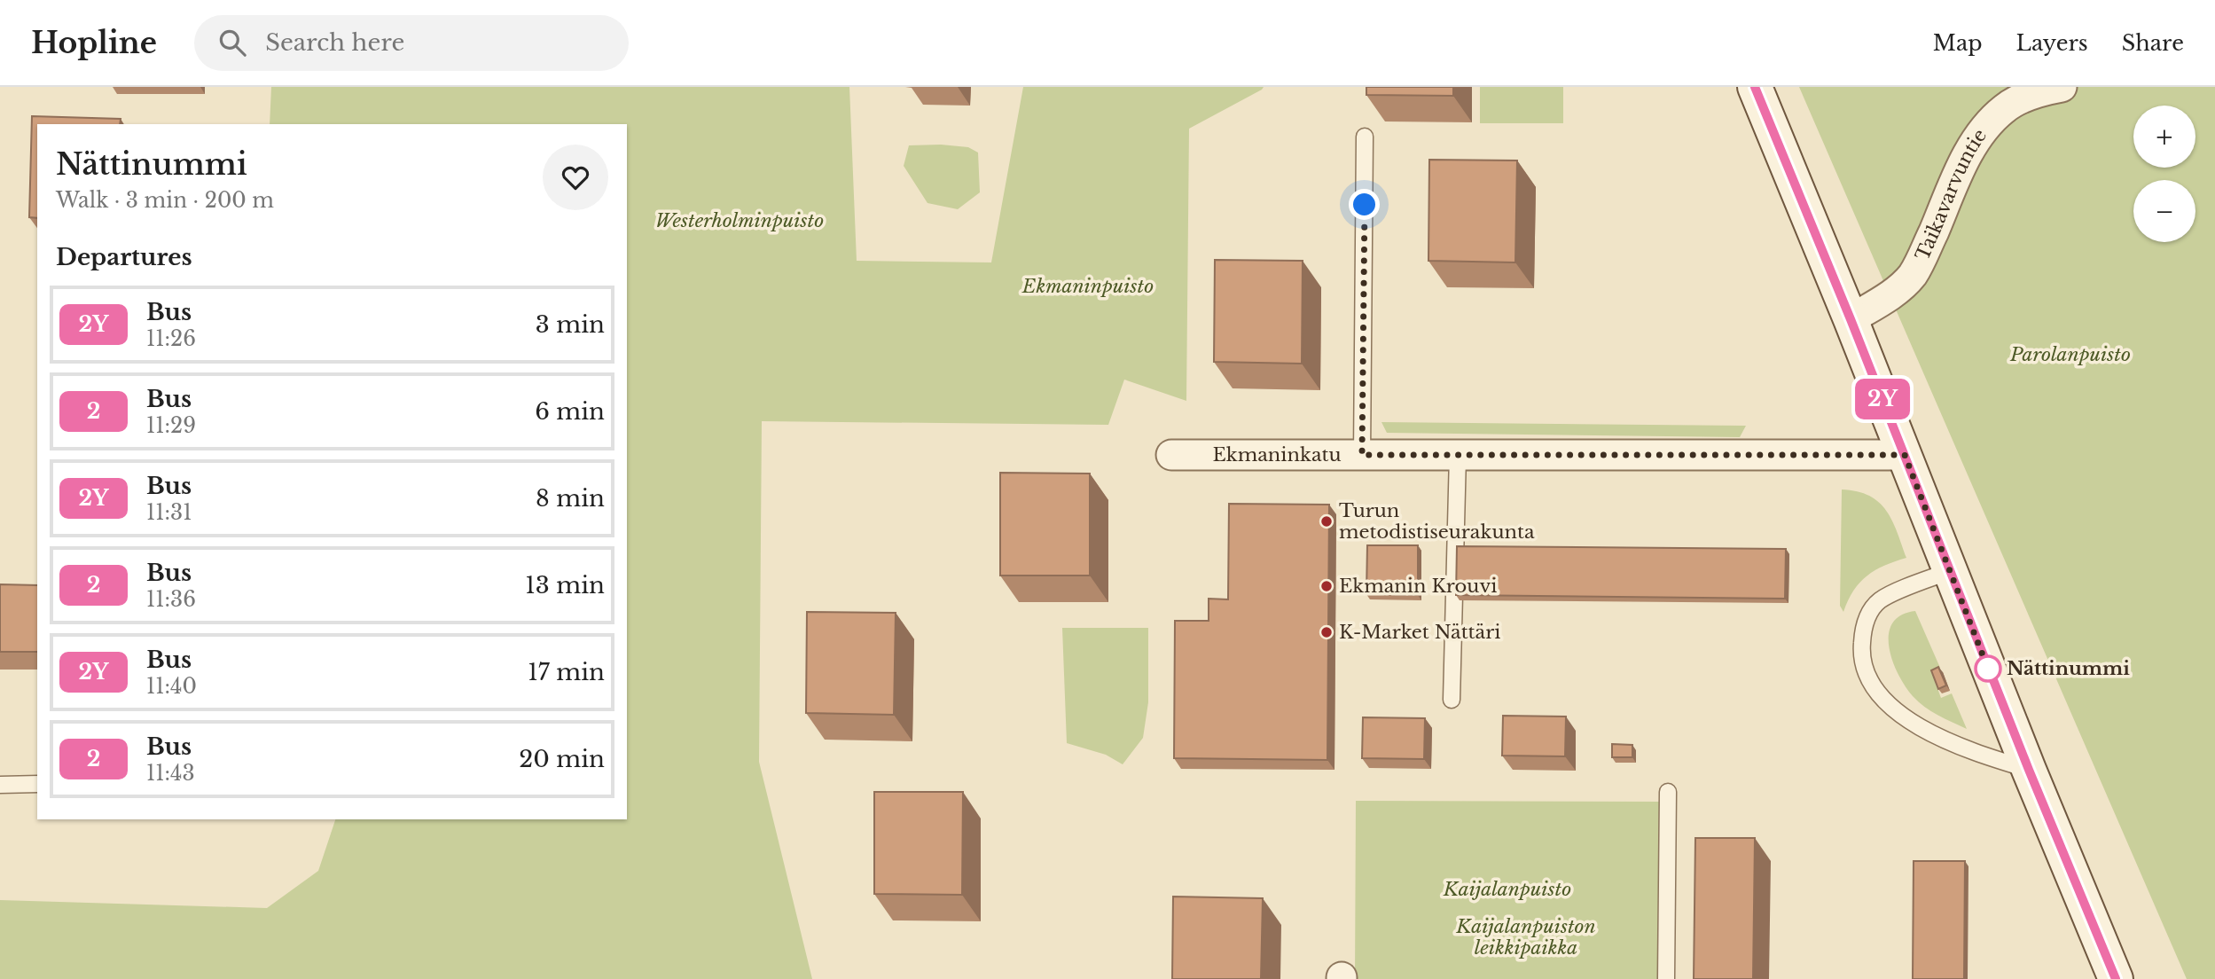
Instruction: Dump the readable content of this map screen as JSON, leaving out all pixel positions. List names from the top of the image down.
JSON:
{
  "streets": {
    "street": ["Taikavarvuntie", "Ekmaninkatu"]
  },
  "parks": [
    "Westerholminpuisto",
    "Ekmaninpuisto",
    "Parolanpuisto",
    "Kaijalanpuisto",
    "Kaijalanpuiston leikkipaikka"
  ],
  "places": [
    "Turun metodistiseurakunta",
    "Ekmanin Krouvi",
    "K-Market Nättäri",
    "Nättinummi"
  ],
  "lines": ["bus line 2Y"],
  "page": {
    "header": "Hopline",
    "search": "Search here",
    "nav": ["Map", "Layers", "Share"],
    "on_map": "2Y",
    "map_buttons": ["+", "−"],
    "heading": [
      ["Nättinummi", "Walk · 3 min · 200 m"],
      "Departures"
    ],
    "list": [
      {
        "mark": "2Y",
        "name": "Bus",
        "note": "11:26",
        "value": "3 min"
      },
      {
        "mark": "2",
        "name": "Bus",
        "note": "11:29",
        "value": "6 min"
      },
      {
        "mark": "2Y",
        "name": "Bus",
        "note": "11:31",
        "value": "8 min"
      },
      {
        "mark": "2",
        "name": "Bus",
        "note": "11:36",
        "value": "13 min"
      },
      {
        "mark": "2Y",
        "name": "Bus",
        "note": "11:40",
        "value": "17 min"
      },
      {
        "mark": "2",
        "name": "Bus",
        "note": "11:43",
        "value": "20 min"
      }
    ]
  }
}
